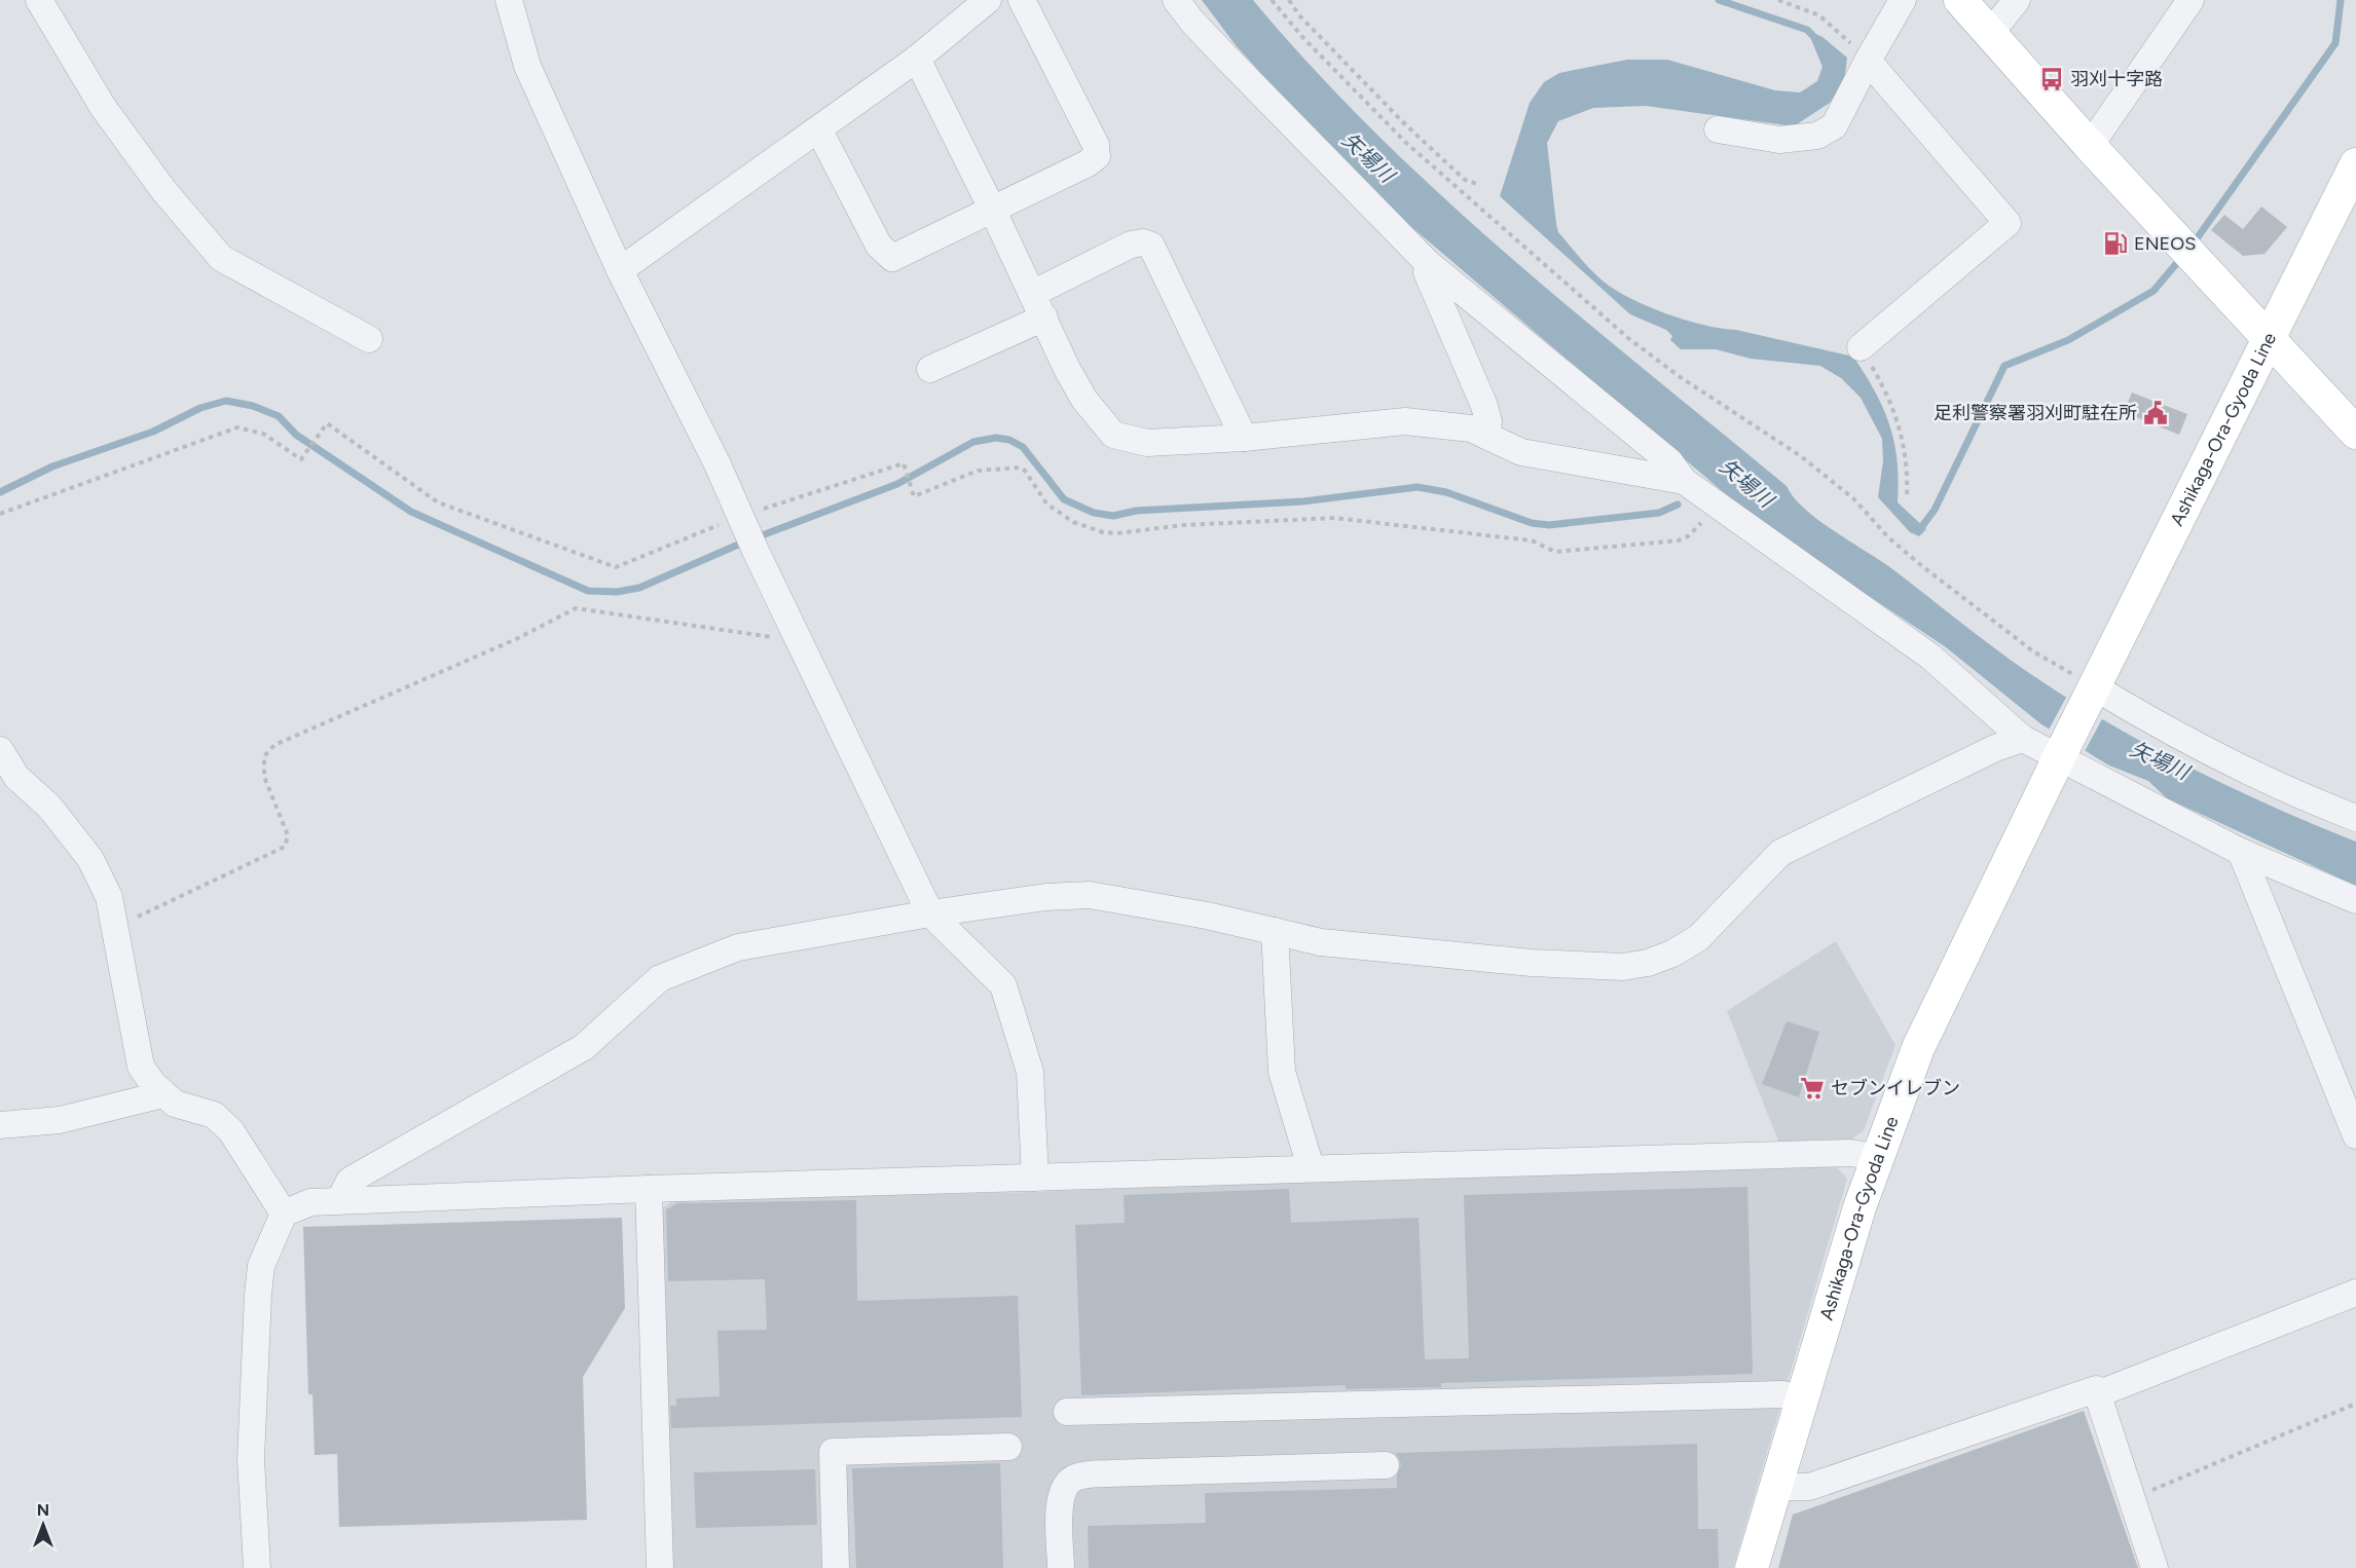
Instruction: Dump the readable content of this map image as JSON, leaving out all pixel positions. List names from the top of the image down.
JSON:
{
  "streets": {
    "main road": ["Ashikaga-Ora-Gyoda Line"]
  },
  "water": ["矢場川"],
  "places": {
    "bus stop": ["羽刈十字路"],
    "fuel station": ["ENEOS"],
    "public building": ["足利警察署羽刈町駐在所"],
    "supermarket": ["セブンイレブン"]
  },
  "north": "top"
}
